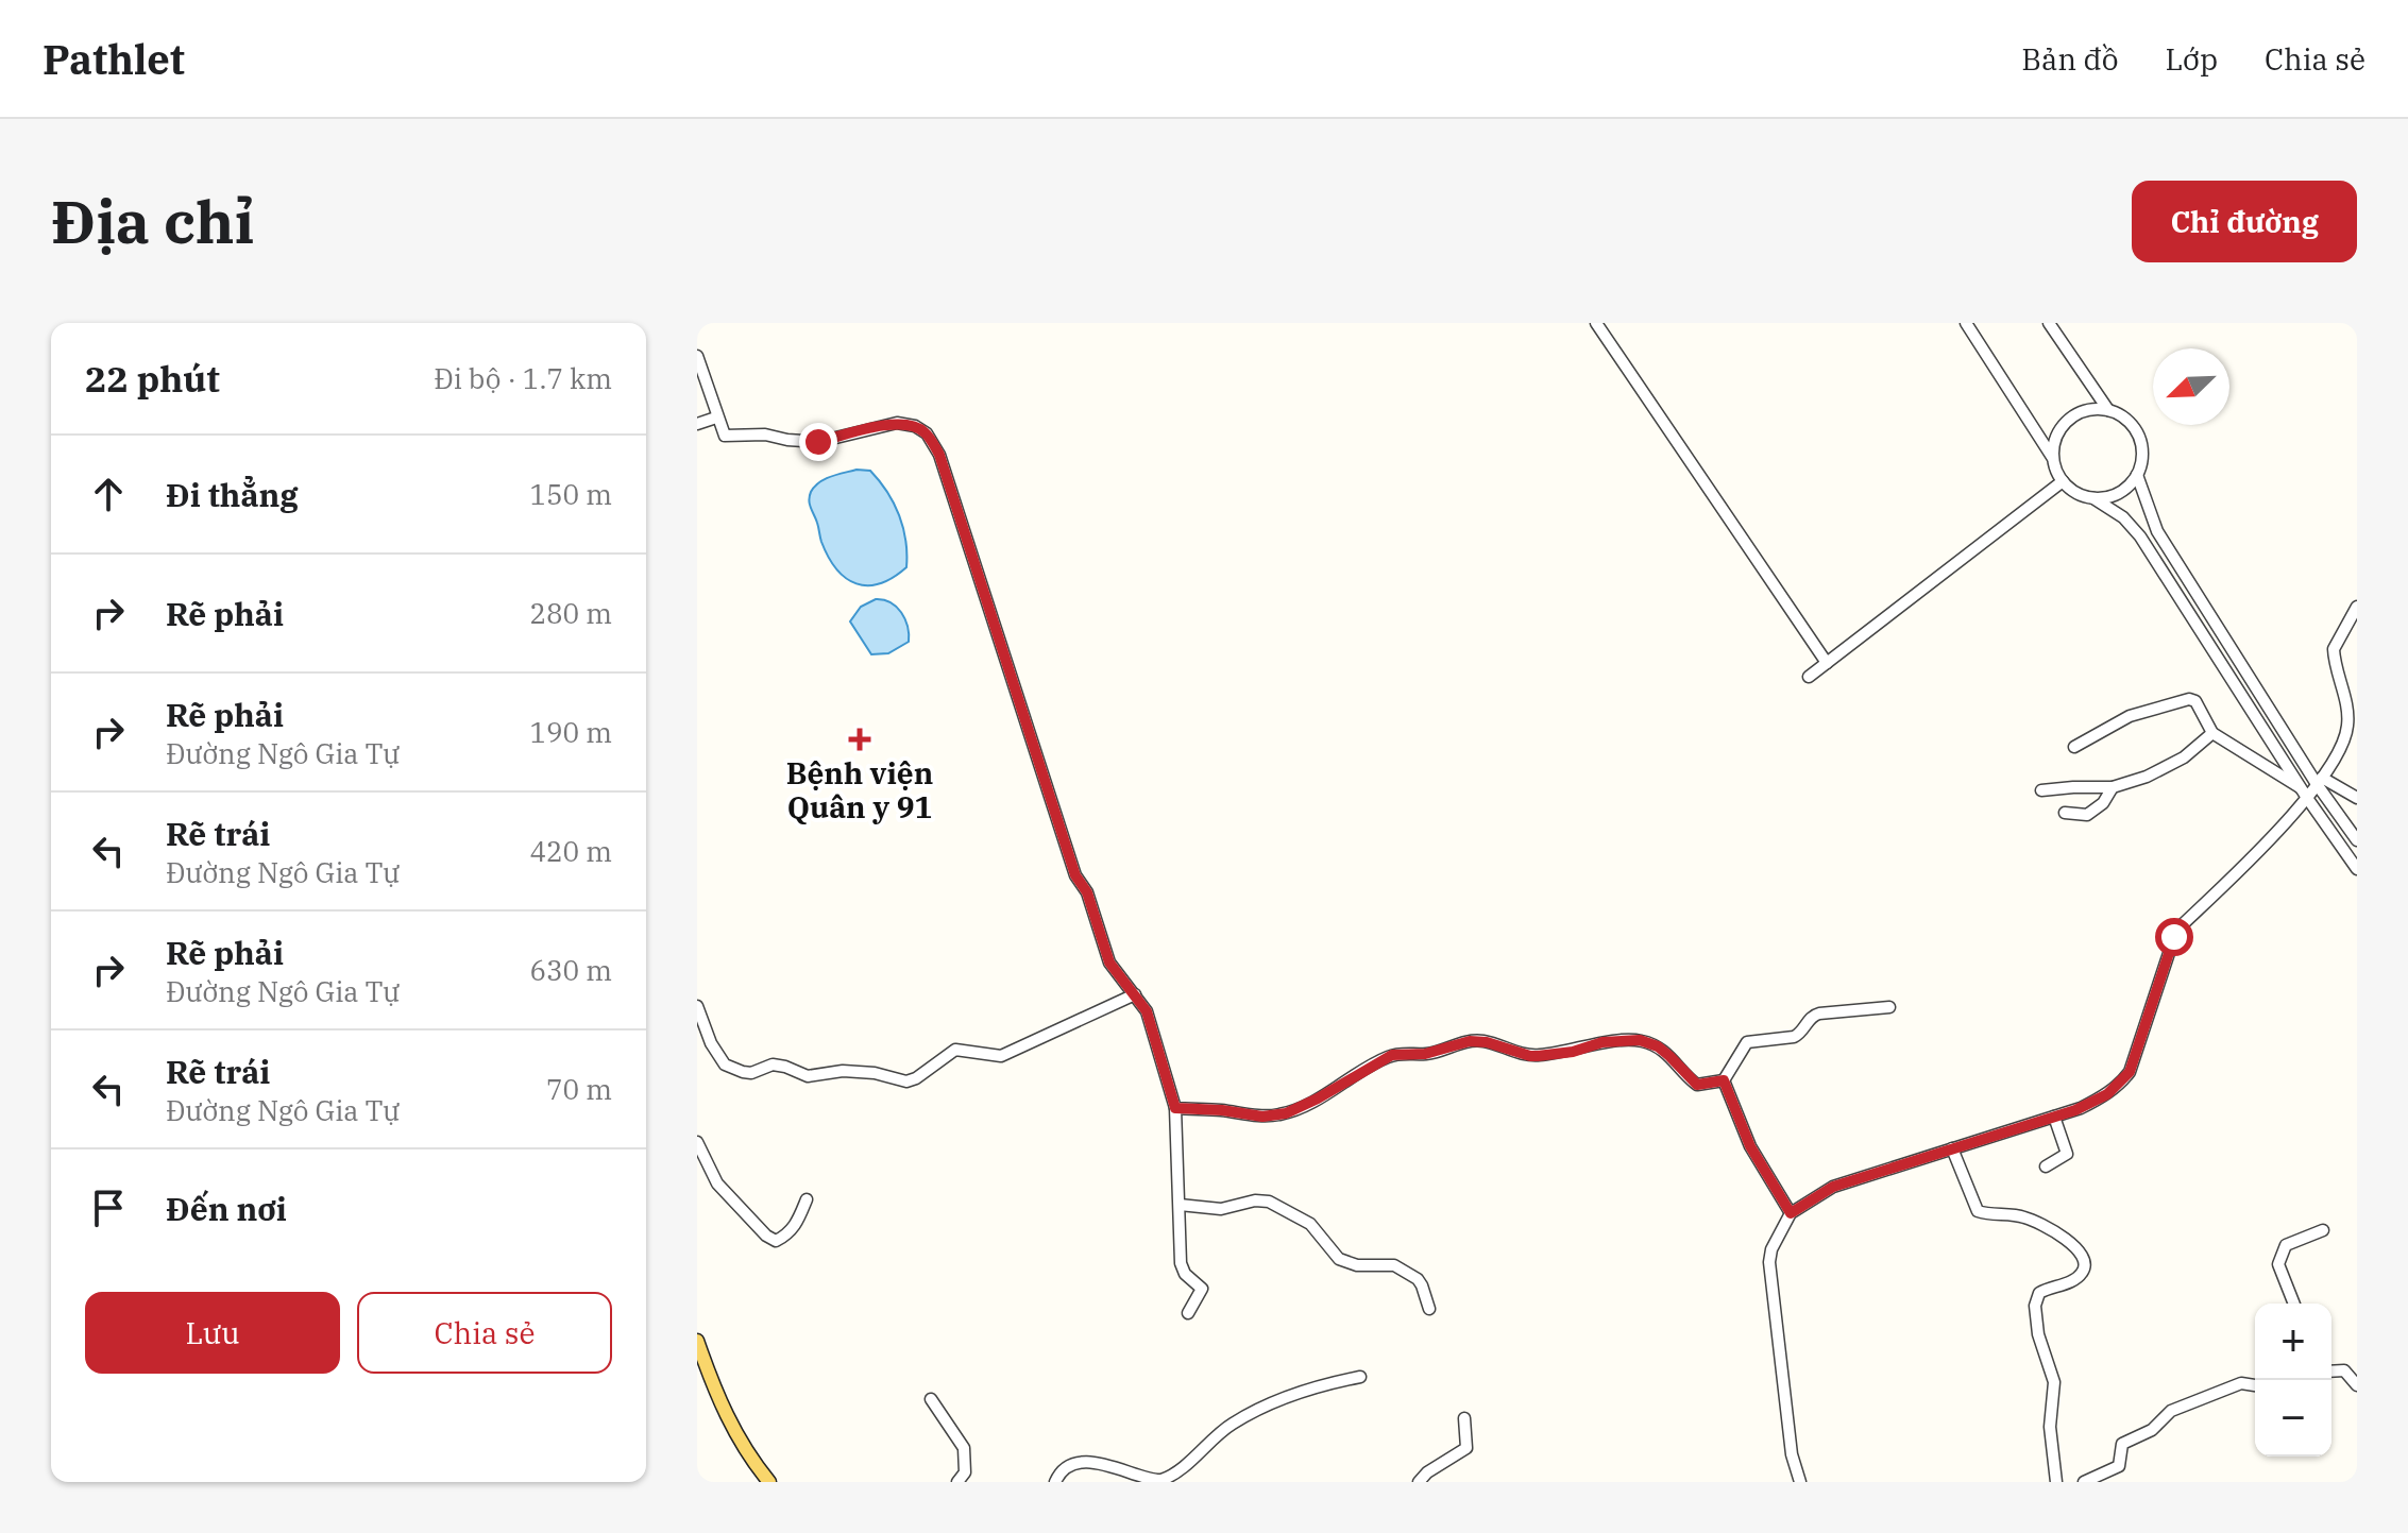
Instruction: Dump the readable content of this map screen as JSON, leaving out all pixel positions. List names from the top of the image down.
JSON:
{
  "places": {
    "health": ["Bệnh viện Quân y 91"]
  },
  "north": "bottom left",
  "page": {
    "header": "Pathlet",
    "nav": ["Bản đồ", "Lớp", "Chia sẻ"],
    "buttons": [
      "Chỉ đường",
      ["Lưu", "Chia sẻ"]
    ],
    "title": "Địa chỉ",
    "heading": ["22 phút", "Đi bộ · 1.7 km"],
    "list": [
      ["Đi thẳng", "150 m"],
      ["Rẽ phải", "280 m"],
      ["Rẽ phải", "Đường Ngô Gia Tự", "190 m"],
      ["Rẽ trái", "Đường Ngô Gia Tự", "420 m"],
      ["Rẽ phải", "Đường Ngô Gia Tự", "630 m"],
      ["Rẽ trái", "Đường Ngô Gia Tự", "70 m"],
      "Đến nơi"
    ],
    "map_buttons": ["+", "−"]
  }
}
